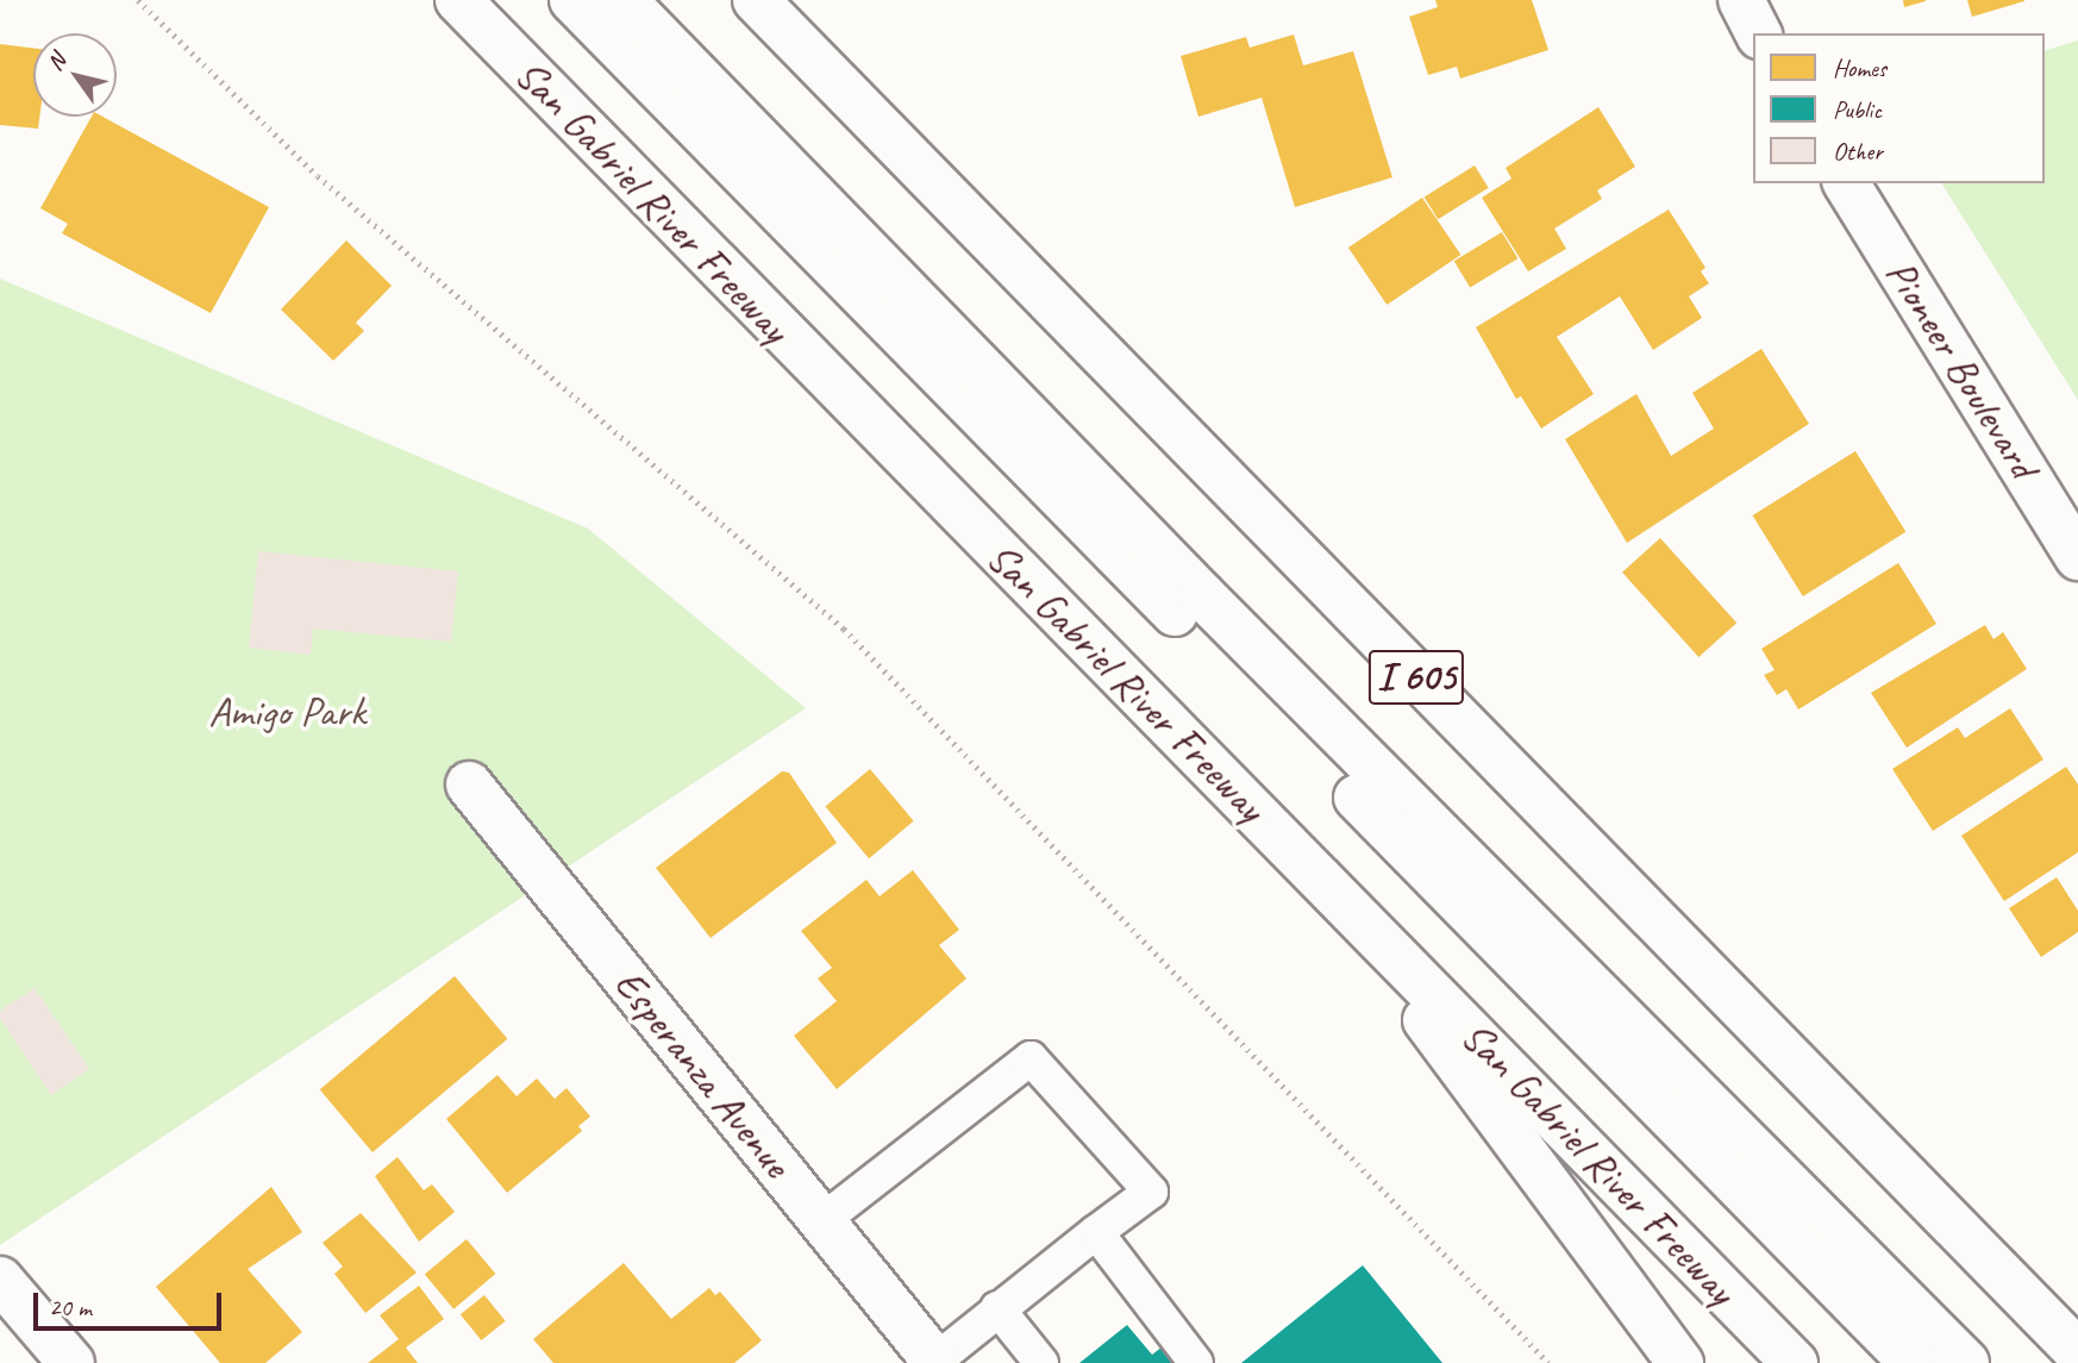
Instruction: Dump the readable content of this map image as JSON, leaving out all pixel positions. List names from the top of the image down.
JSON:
{
  "streets": {
    "main road": [
      "San Gabriel River Freeway",
      "Pioneer Boulevard",
      "I 605",
      "Esperanza Avenue"
    ]
  },
  "parks": ["Amigo Park"],
  "legend": ["Homes", "Public", "Other"],
  "scale_bar": "20 m",
  "north": "top left"
}
